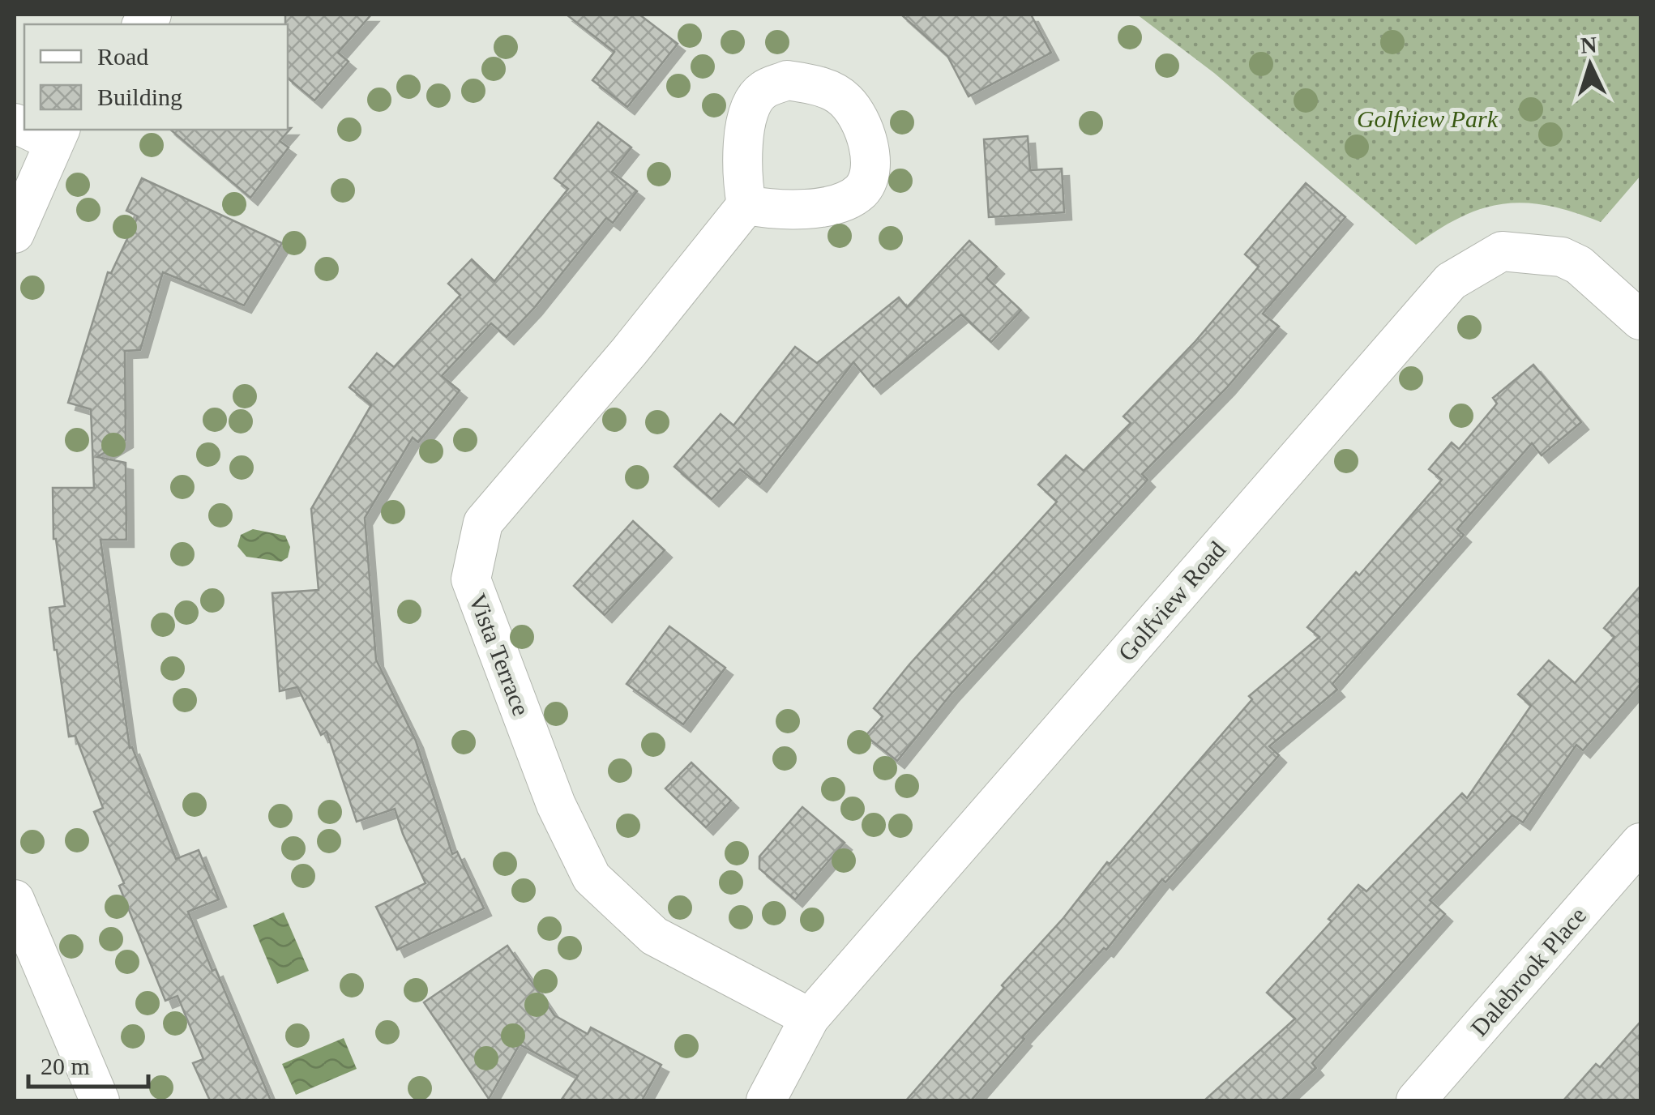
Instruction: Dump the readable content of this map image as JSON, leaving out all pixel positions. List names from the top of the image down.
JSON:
{
  "streets": {
    "street": ["Golfview Road", "Vista Terrace", "Dalebrook Place"]
  },
  "crossings": [
    ["Golfview Road", "Vista Terrace"]
  ],
  "parks": ["Golfview Park"],
  "legend": ["Road", "Building"],
  "scale_bar": "20 m",
  "north": "top"
}
